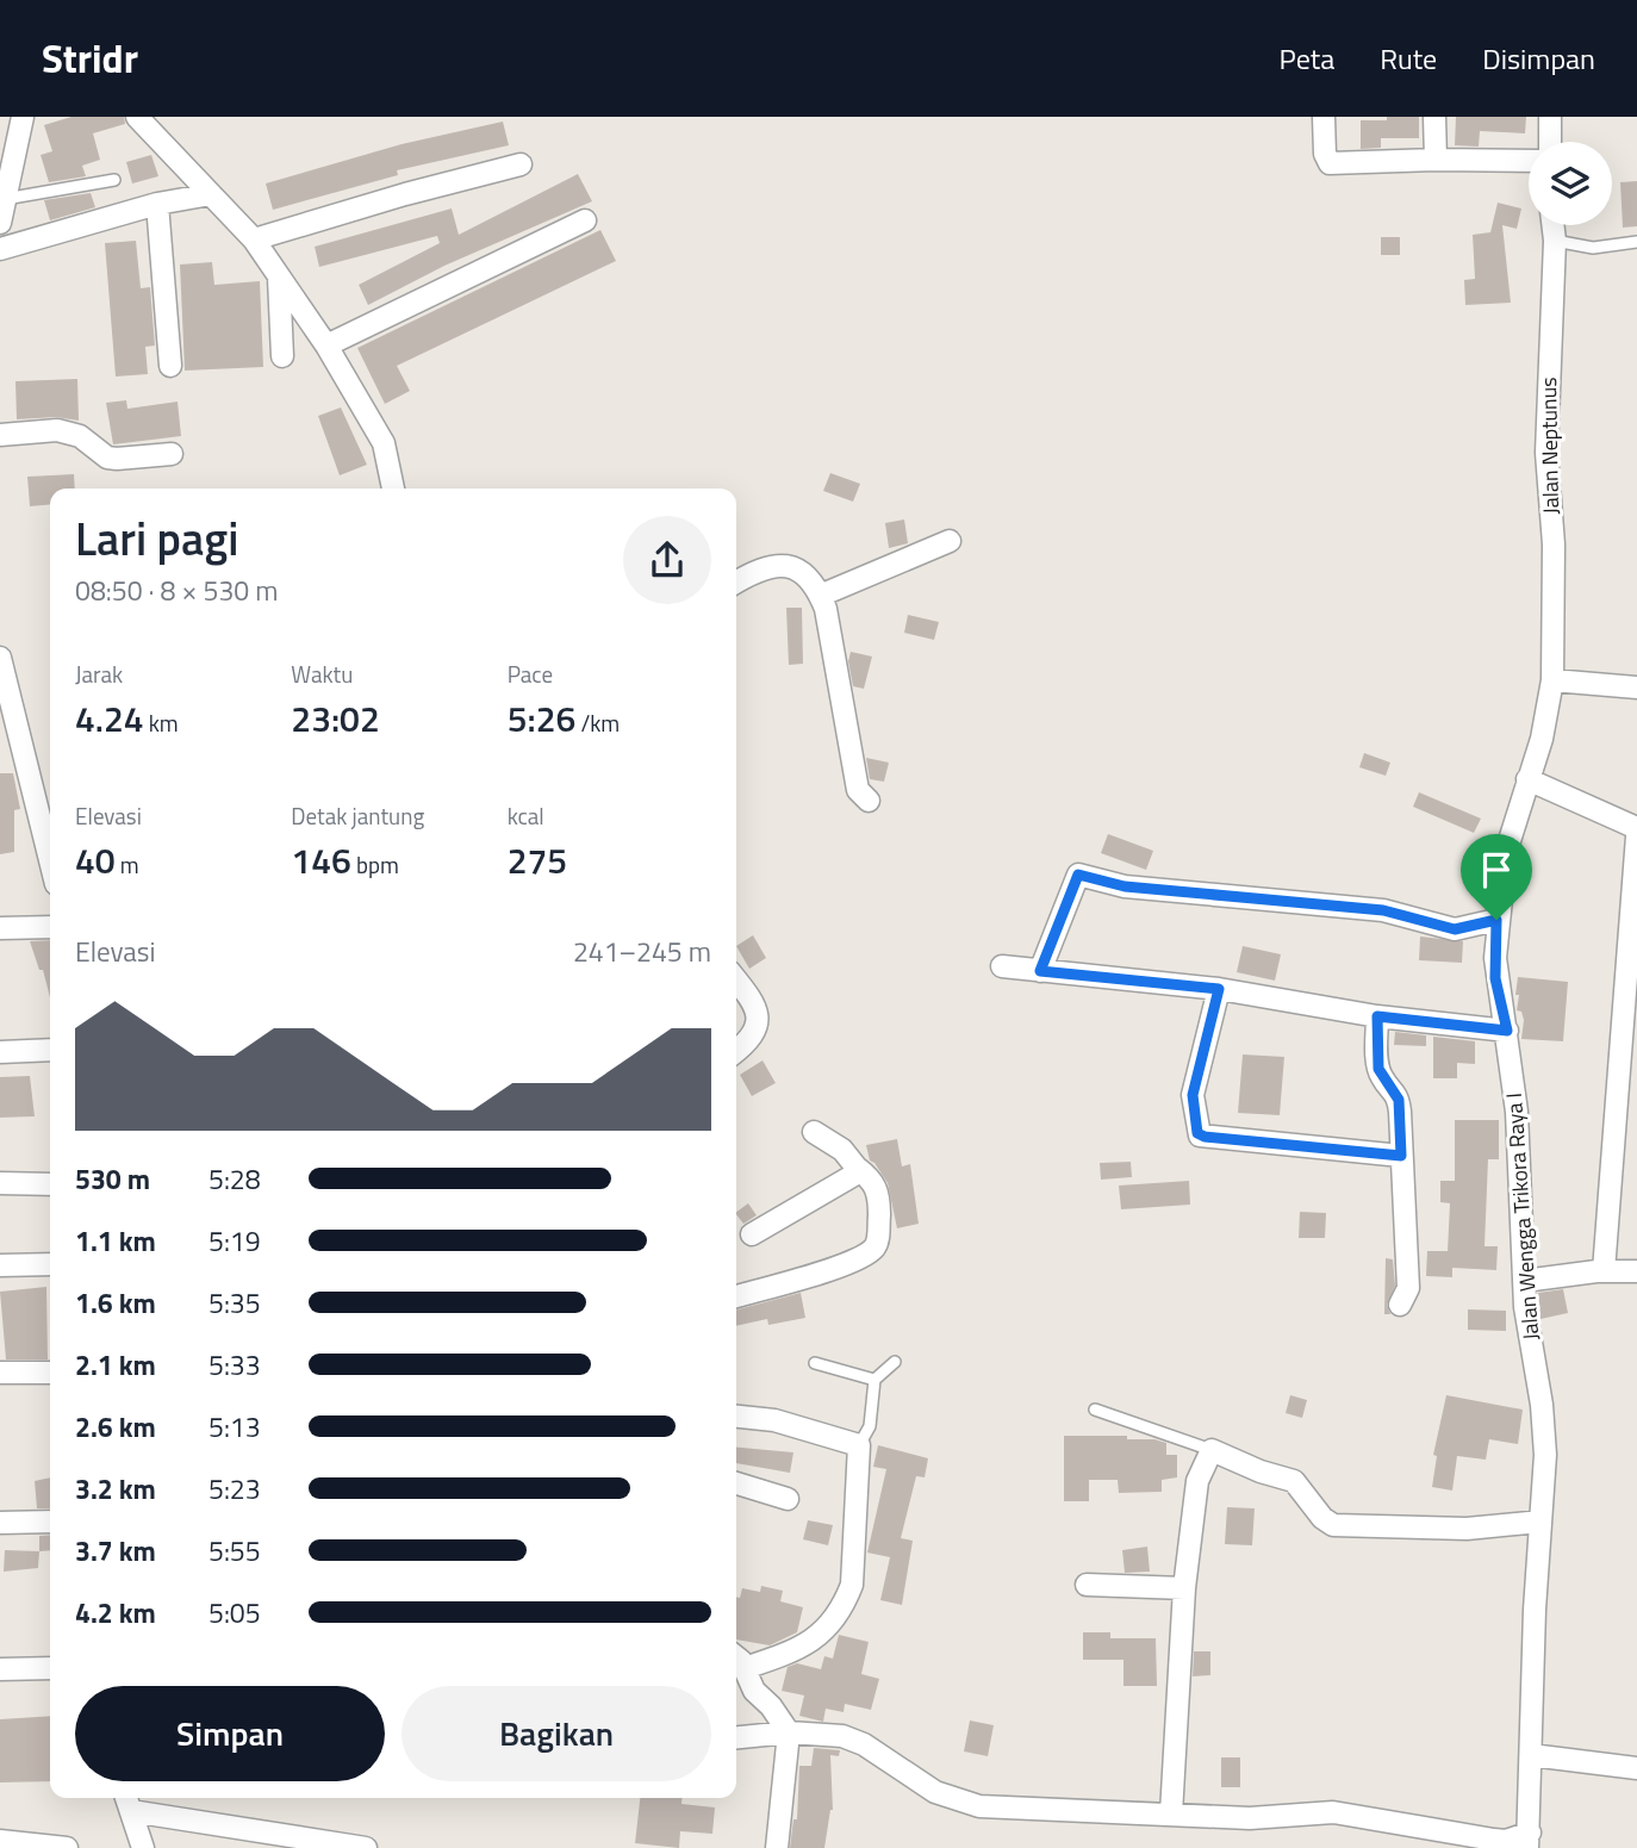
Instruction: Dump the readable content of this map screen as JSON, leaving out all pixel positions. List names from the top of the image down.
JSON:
{
  "streets": {
    "street": ["Jalan Neptunus", "Jalan Wengga Trikora Raya I"]
  },
  "crossings": [
    ["Jalan Neptunus", "Jalan Wengga Trikora Raya I"]
  ],
  "page": {
    "header": "Stridr",
    "nav": ["Peta", "Rute", "Disimpan"],
    "heading": ["Lari pagi", "08:50 · 8 × 530 m"],
    "stats": [
      ["Jarak", "4.24 km"],
      ["Waktu", "23:02"],
      ["Pace", "5:26 /km"],
      ["Elevasi", "40 m"],
      ["Detak jantung", "146 bpm"],
      ["kcal", "275"]
    ],
    "chart": ["Elevasi", "241–245 m"],
    "list": [
      {
        "name": "530 m",
        "note": "5:28"
      },
      {
        "name": "1.1 km",
        "note": "5:19"
      },
      {
        "name": "1.6 km",
        "note": "5:35"
      },
      {
        "name": "2.1 km",
        "note": "5:33"
      },
      {
        "name": "2.6 km",
        "note": "5:13"
      },
      {
        "name": "3.2 km",
        "note": "5:23"
      },
      {
        "name": "3.7 km",
        "note": "5:55"
      },
      {
        "name": "4.2 km",
        "note": "5:05"
      }
    ],
    "buttons": ["Simpan", "Bagikan"]
  }
}
